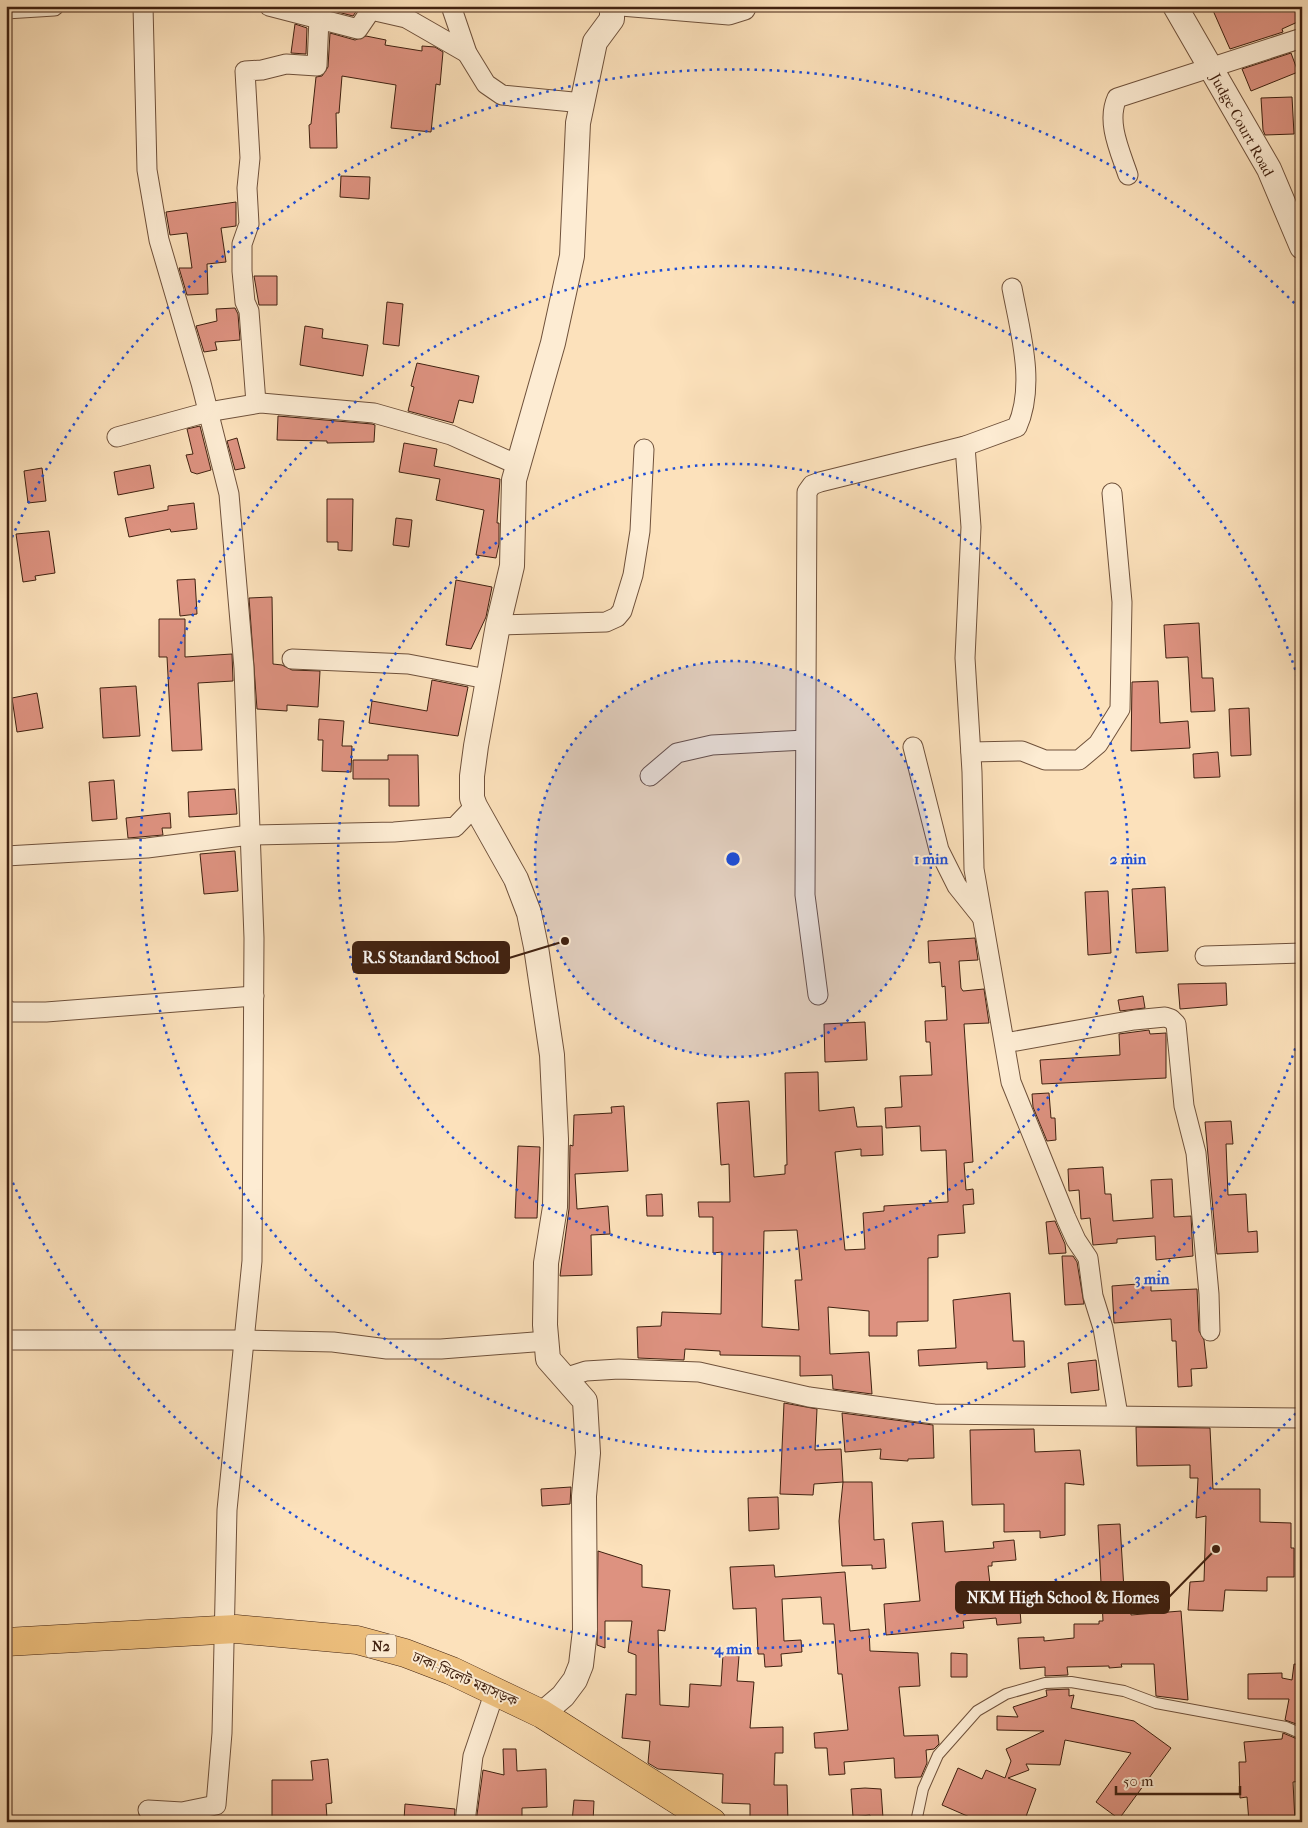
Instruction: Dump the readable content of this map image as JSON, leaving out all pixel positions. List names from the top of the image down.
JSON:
{
  "streets": {
    "highway": ["N2", "ঢাকা-সিলেট মহাসড়ক"],
    "street": ["Judge Court Road"]
  },
  "places": ["R.S Standard School", "NKM High School & Homes"],
  "scale_bar": "50 m",
  "rings": [
    "1 min",
    "2 min",
    "3 min",
    "4 min"
  ]
}
